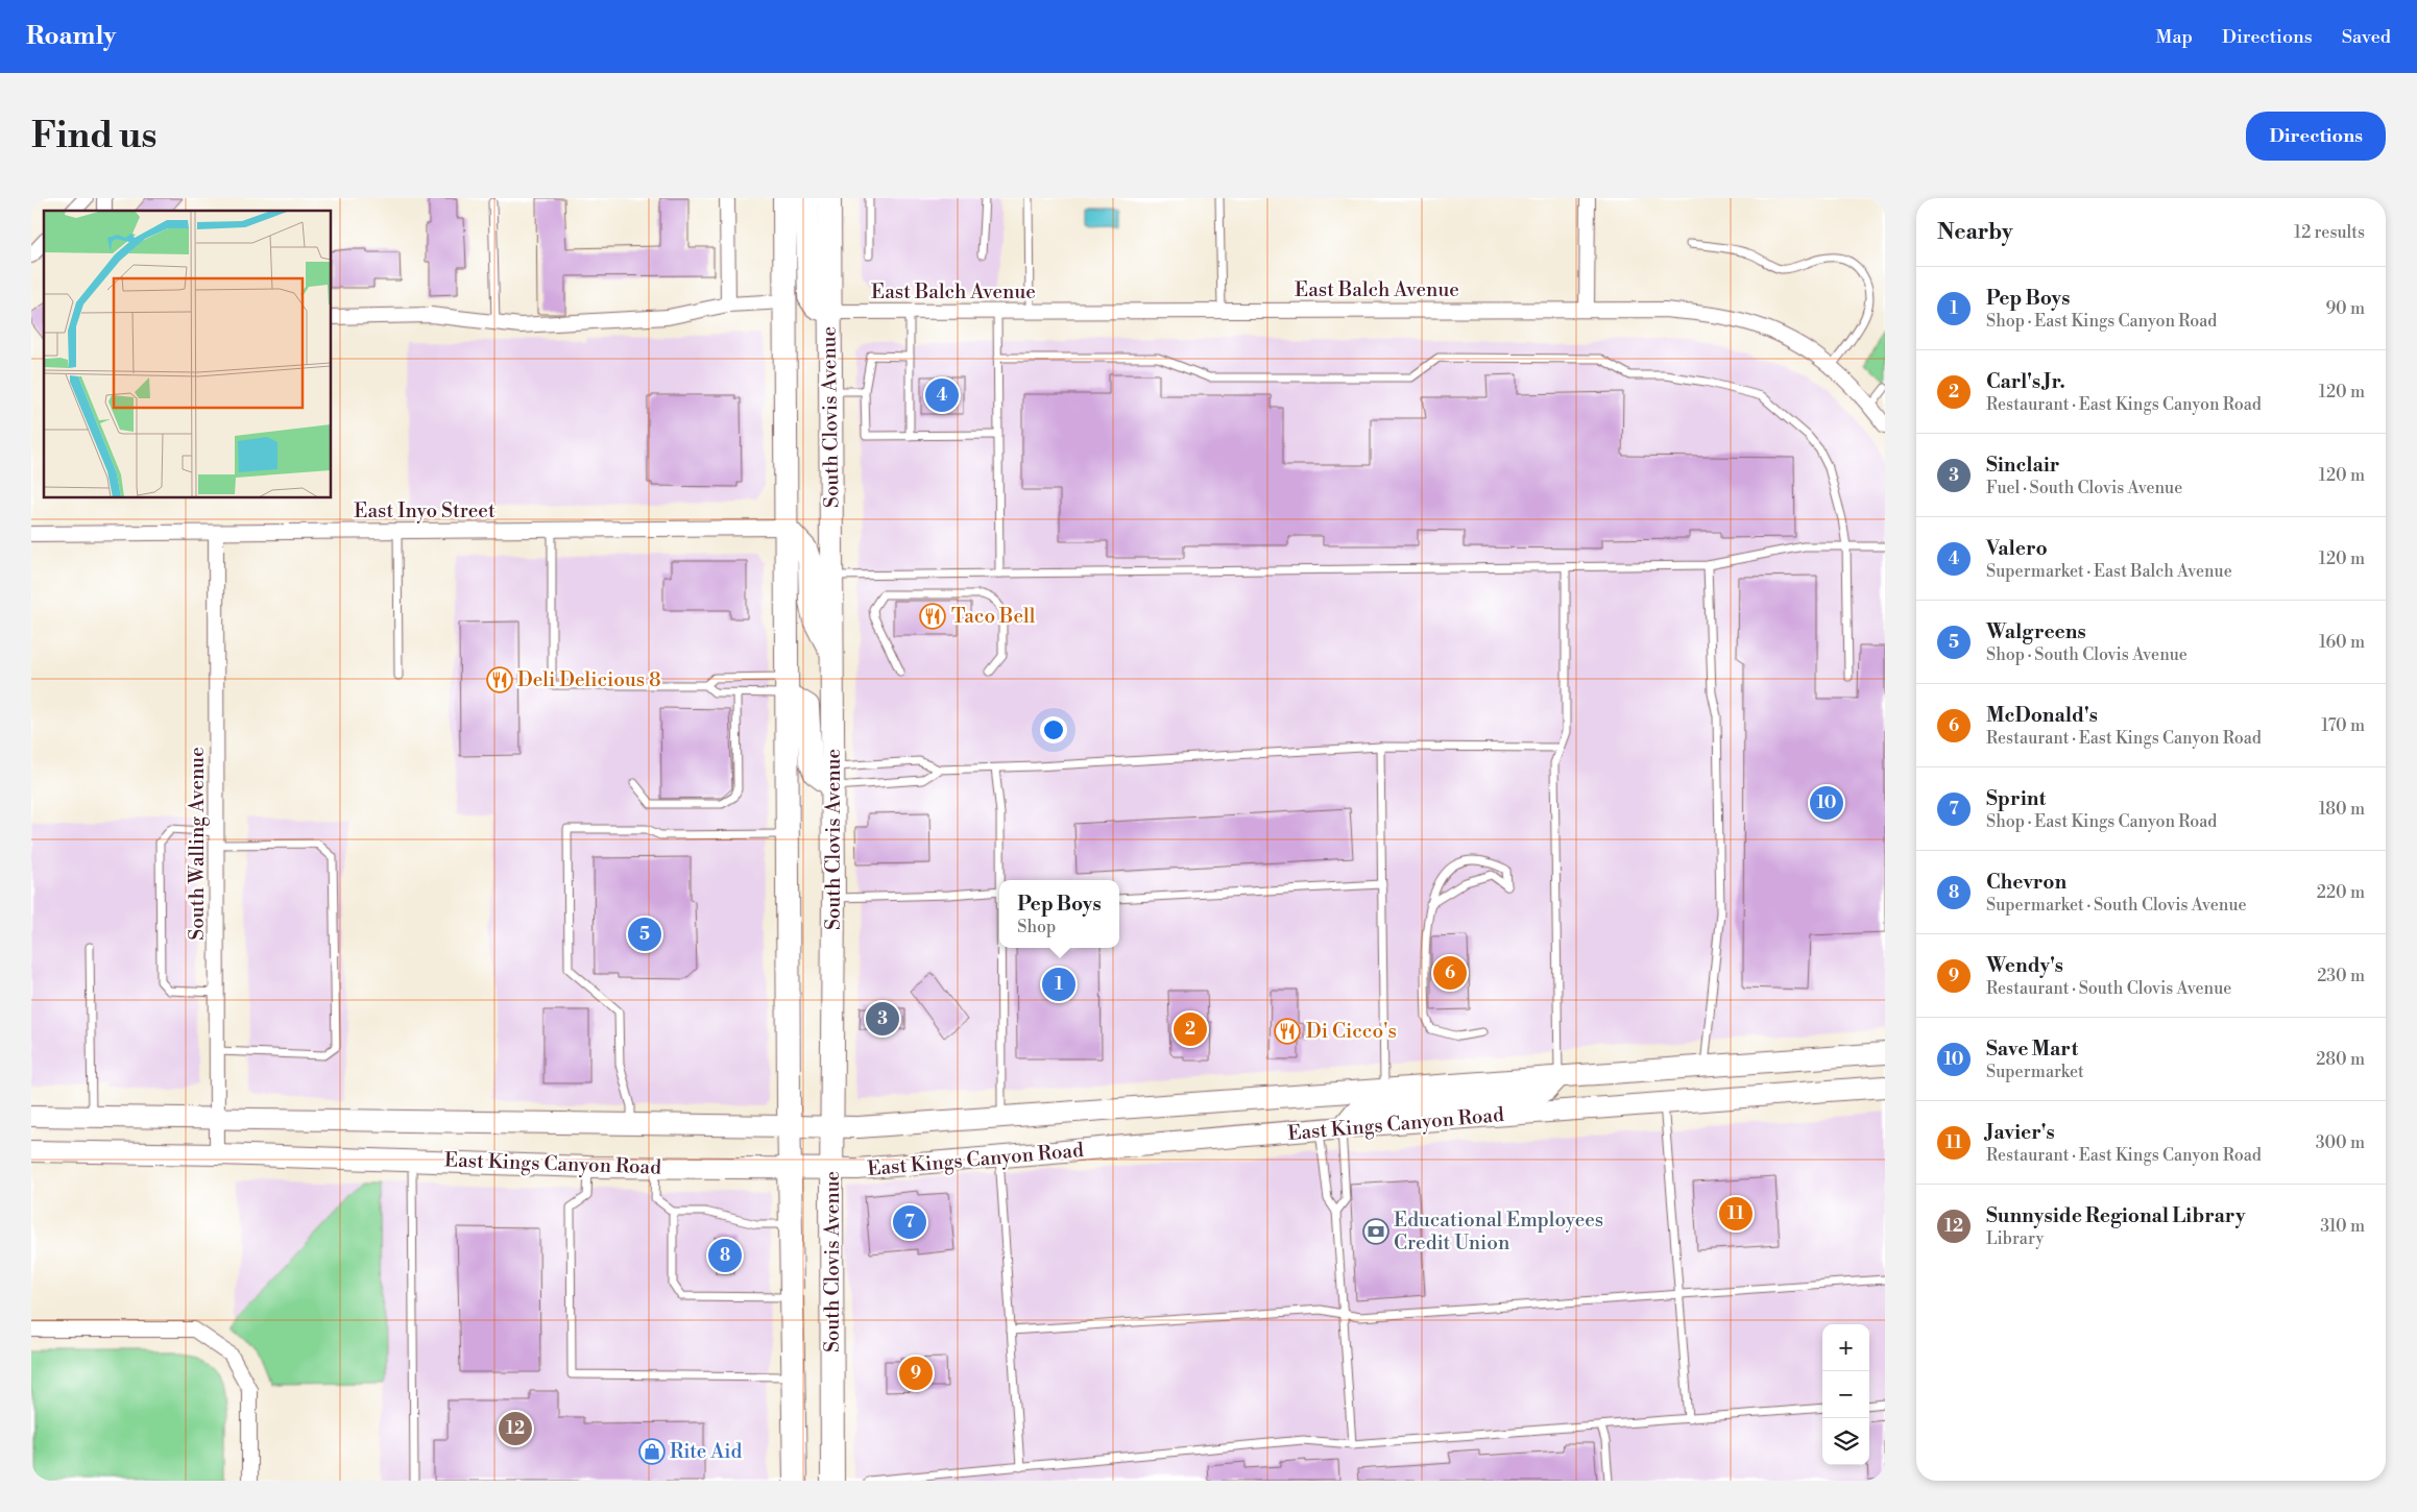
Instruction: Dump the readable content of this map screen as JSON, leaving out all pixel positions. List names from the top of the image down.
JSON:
{
  "streets": {
    "main road": ["South Clovis Avenue", "East Kings Canyon Road"],
    "street": ["East Balch Avenue", "East Inyo Street", "South Walling Avenue"]
  },
  "crossings": [
    ["East Balch Avenue", "South Clovis Avenue"],
    ["South Clovis Avenue", "East Inyo Street"],
    ["South Clovis Avenue", "East Kings Canyon Road"],
    ["East Inyo Street", "South Walling Avenue"],
    ["South Walling Avenue", "East Kings Canyon Road"]
  ],
  "places": {
    "restaurant": ["Taco Bell", "Deli Delicious 8", "Di Cicco's"],
    "bank": ["Educational Employees Credit Union"],
    "shop": ["Rite Aid"]
  },
  "page": {
    "header": "Roamly",
    "nav": ["Map", "Directions", "Saved"],
    "buttons": "Directions",
    "title": "Find us",
    "heading": ["Nearby", "12 results"],
    "list": [
      {
        "mark": "1",
        "name": "Pep Boys",
        "note": "Shop · East Kings Canyon Road",
        "value": "90 m"
      },
      {
        "mark": "2",
        "name": "Carl's Jr.",
        "note": "Restaurant · East Kings Canyon Road",
        "value": "120 m"
      },
      {
        "mark": "3",
        "name": "Sinclair",
        "note": "Fuel · South Clovis Avenue",
        "value": "120 m"
      },
      {
        "mark": "4",
        "name": "Valero",
        "note": "Supermarket · East Balch Avenue",
        "value": "120 m"
      },
      {
        "mark": "5",
        "name": "Walgreens",
        "note": "Shop · South Clovis Avenue",
        "value": "160 m"
      },
      {
        "mark": "6",
        "name": "McDonald's",
        "note": "Restaurant · East Kings Canyon Road",
        "value": "170 m"
      },
      {
        "mark": "7",
        "name": "Sprint",
        "note": "Shop · East Kings Canyon Road",
        "value": "180 m"
      },
      {
        "mark": "8",
        "name": "Chevron",
        "note": "Supermarket · South Clovis Avenue",
        "value": "220 m"
      },
      {
        "mark": "9",
        "name": "Wendy's",
        "note": "Restaurant · South Clovis Avenue",
        "value": "230 m"
      },
      {
        "mark": "10",
        "name": "Save Mart",
        "note": "Supermarket",
        "value": "280 m"
      },
      {
        "mark": "11",
        "name": "Javier's",
        "note": "Restaurant · East Kings Canyon Road",
        "value": "300 m"
      },
      {
        "mark": "12",
        "name": "Sunnyside Regional Library",
        "note": "Library",
        "value": "310 m"
      }
    ],
    "pins": [
      "4",
      "10",
      "5",
      "6",
      "1",
      "3",
      "2",
      "11",
      "7",
      "8",
      "9",
      "12"
    ],
    "popup": ["Pep Boys", "Shop"],
    "map_buttons": ["+", "−"]
  }
}
